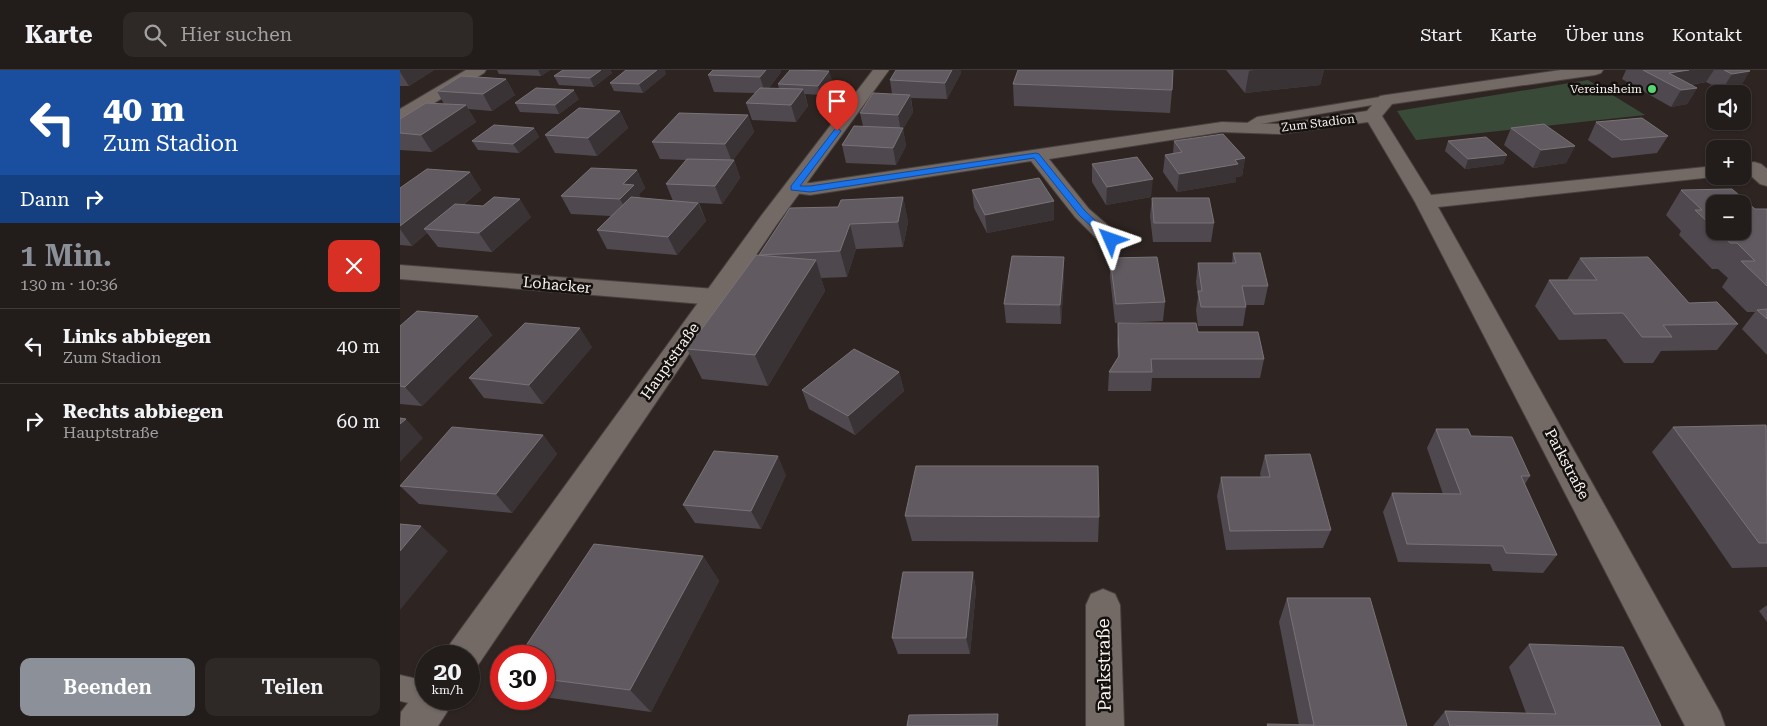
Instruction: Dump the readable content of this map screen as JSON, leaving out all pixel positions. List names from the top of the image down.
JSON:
{
  "streets": {
    "street": [
      "Zum Stadion",
      "Lohacker",
      "Hauptstraße",
      "Parkstraße"
    ]
  },
  "crossings": [
    ["Zum Stadion", "Hauptstraße"],
    ["Zum Stadion", "Parkstraße"],
    ["Lohacker", "Hauptstraße"]
  ],
  "places": ["Vereinsheim"],
  "page": {
    "header": "Karte",
    "search": "Hier suchen",
    "nav": [
      "Start",
      "Karte",
      "Über uns",
      "Kontakt"
    ],
    "turn": ["40 m", "Zum Stadion"],
    "map_buttons": ["+", "−"],
    "then": "Dann",
    "heading": ["1 Min.", "130 m · 10:36"],
    "list": [
      {
        "name": "Links abbiegen",
        "note": "Zum Stadion",
        "value": "40 m"
      },
      {
        "name": "Rechts abbiegen",
        "note": "Hauptstraße",
        "value": "60 m"
      }
    ],
    "speed": "20 km/h",
    "limit": "30",
    "buttons": ["Beenden", "Teilen"]
  }
}
